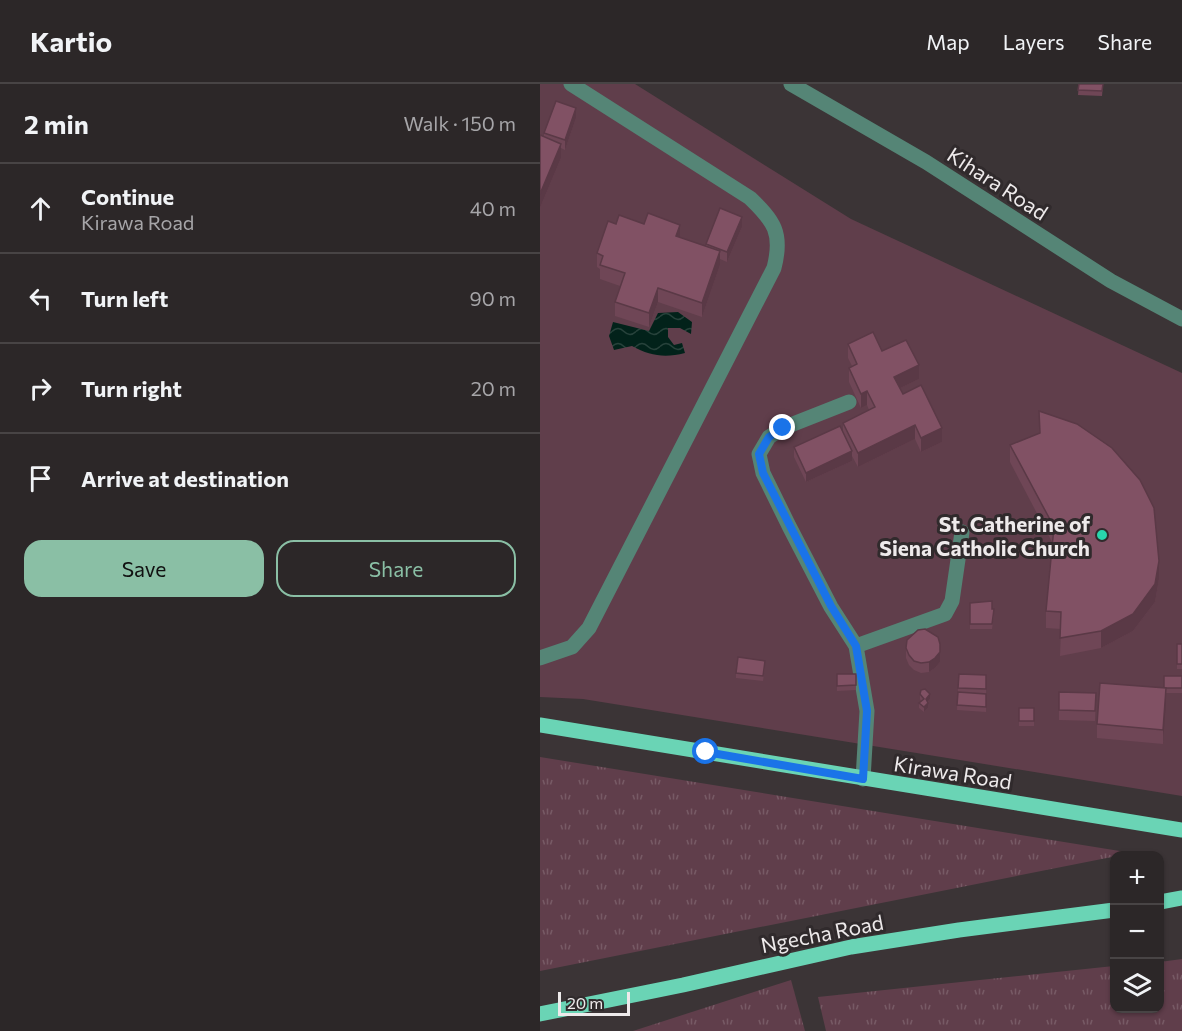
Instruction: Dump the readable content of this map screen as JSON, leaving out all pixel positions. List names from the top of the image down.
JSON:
{
  "streets": {
    "main road": ["Kirawa Road", "Ngecha Road"],
    "street": ["Kihara Road"]
  },
  "places": ["St. Catherine of Siena Catholic Church"],
  "scale_bar": "20 m",
  "page": {
    "header": "Kartio",
    "nav": ["Map", "Layers", "Share"],
    "heading": ["2 min", "Walk · 150 m"],
    "list": [
      ["Continue", "Kirawa Road", "40 m"],
      ["Turn left", "90 m"],
      ["Turn right", "20 m"],
      "Arrive at destination"
    ],
    "buttons": ["Save", "Share"],
    "map_buttons": ["+", "−"],
    "scale": "20 m"
  }
}
